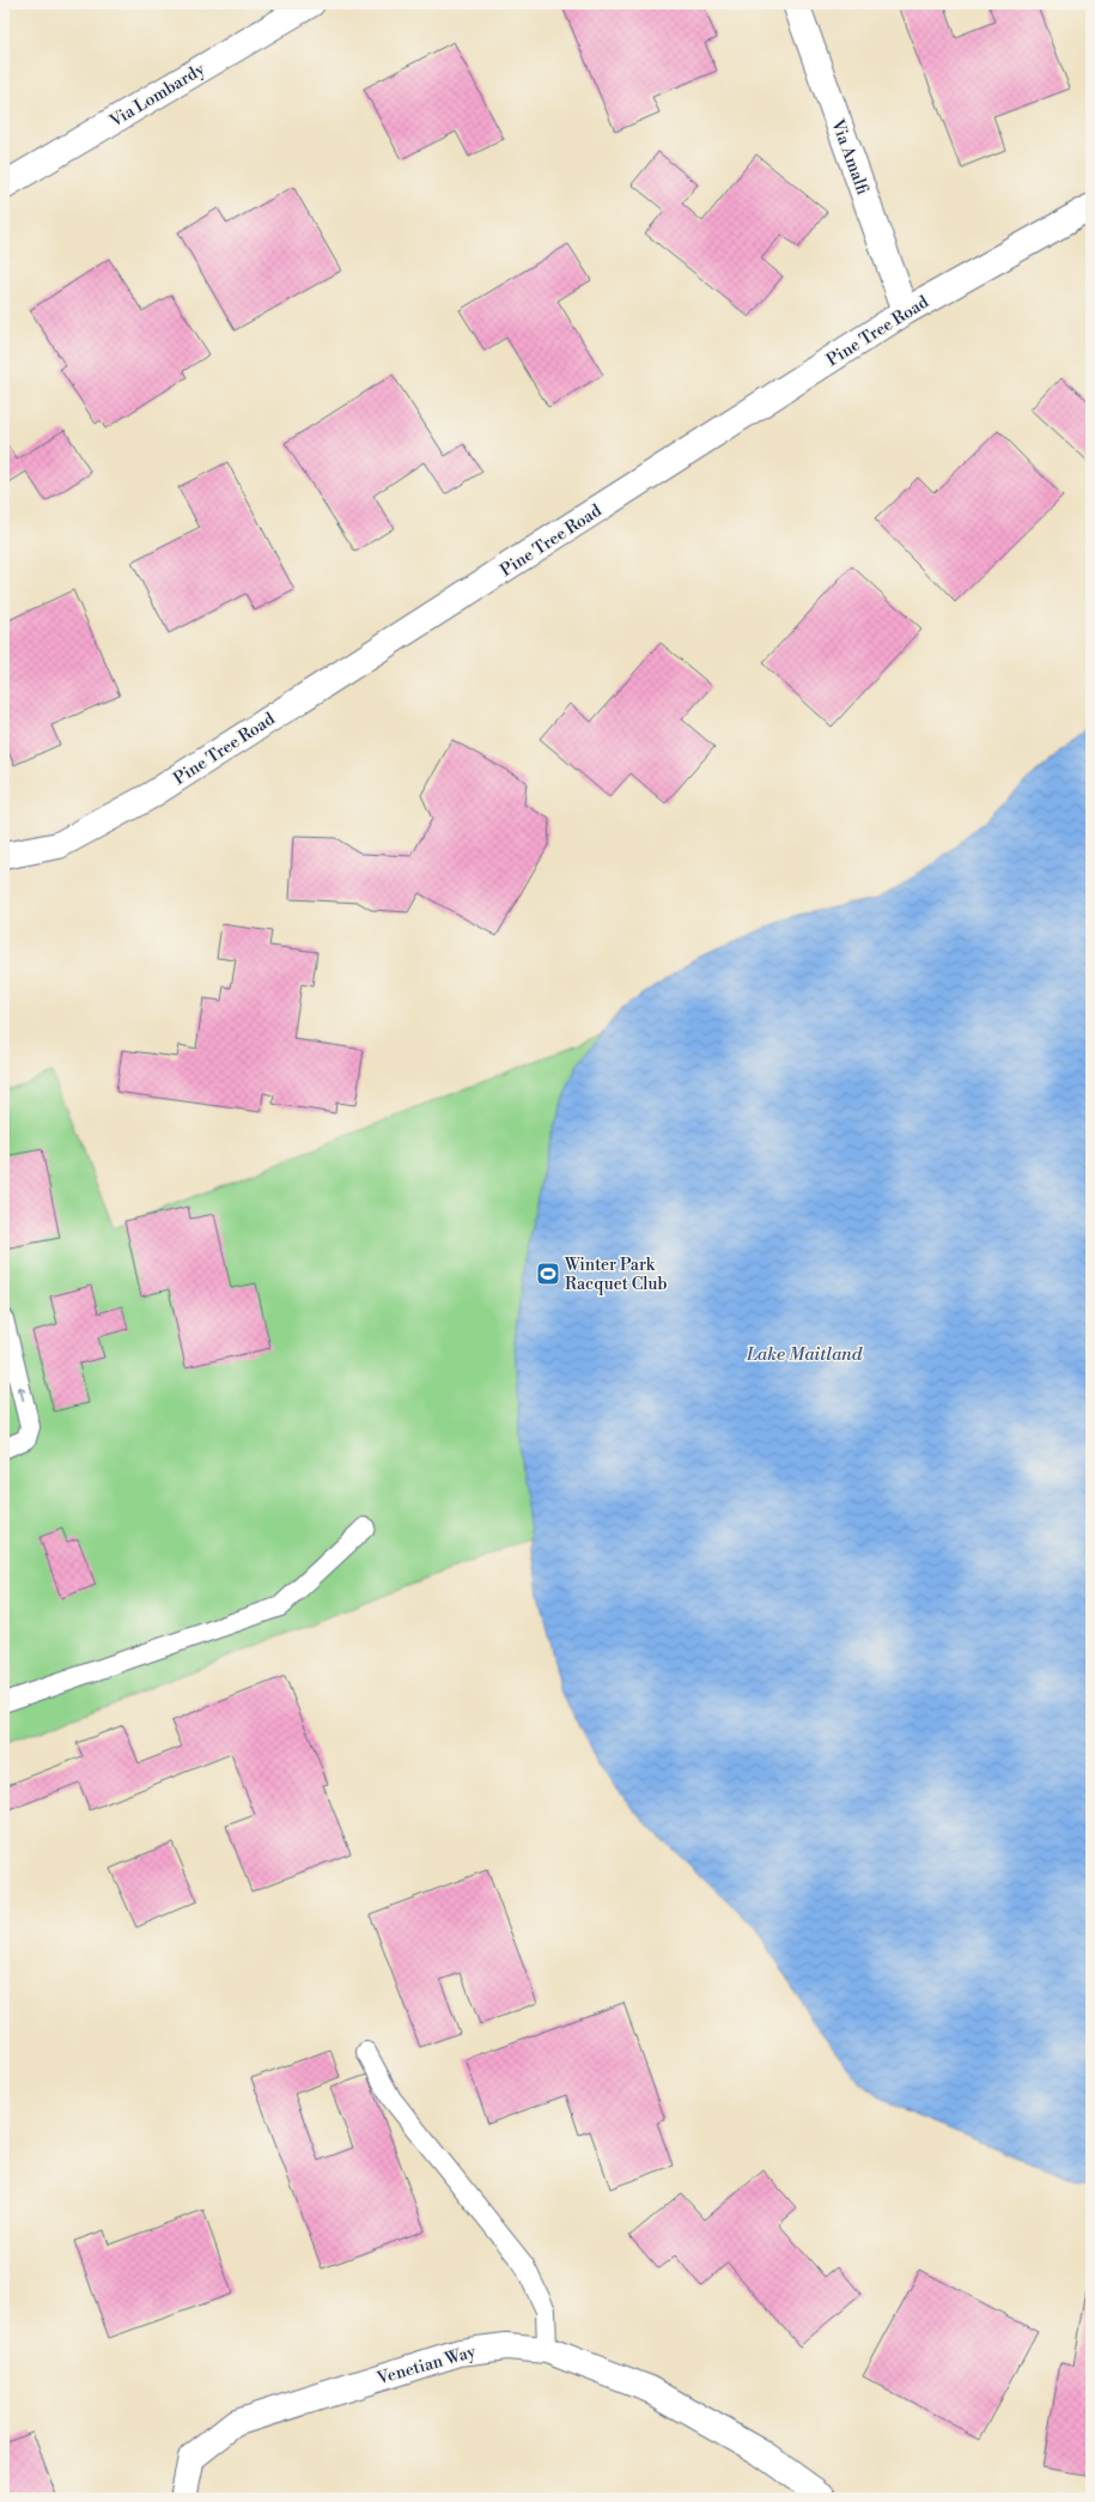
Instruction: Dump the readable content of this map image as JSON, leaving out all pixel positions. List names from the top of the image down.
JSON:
{
  "streets": {
    "street": [
      "Via Lombardy",
      "Via Amalfi",
      "Pine Tree Road",
      "Venetian Way"
    ]
  },
  "crossings": [
    ["Via Amalfi", "Pine Tree Road"]
  ],
  "water": ["Lake Maitland"],
  "places": {
    "sports": ["Winter Park Racquet Club"]
  }
}
